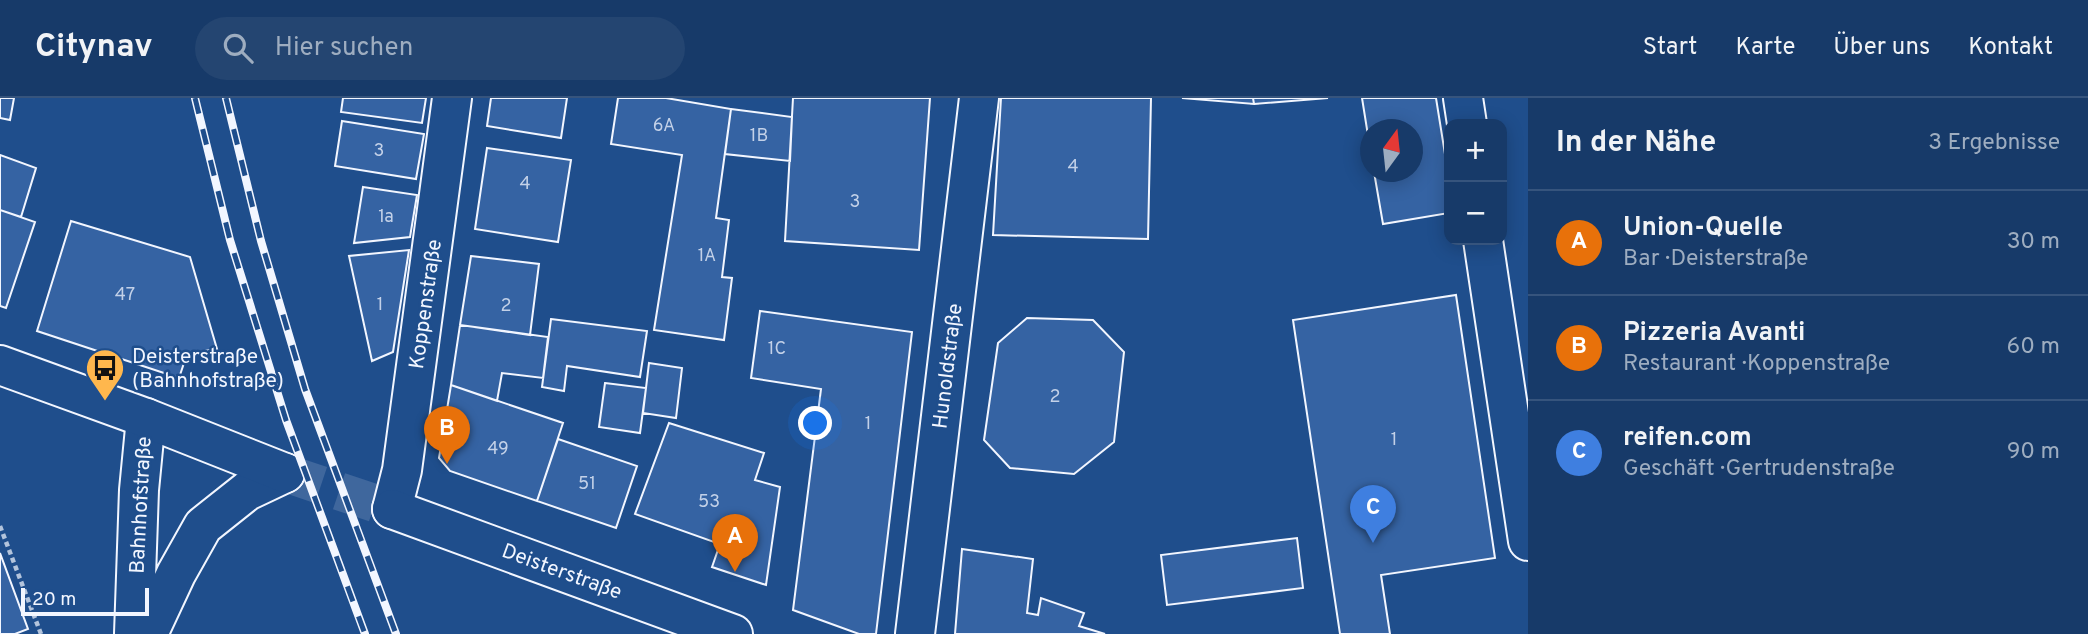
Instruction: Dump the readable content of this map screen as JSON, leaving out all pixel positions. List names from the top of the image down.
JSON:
{
  "streets": {
    "street": [
      "Koppenstraße",
      "Hunoldstraße",
      "Bahnhofstraße",
      "Deisterstraße"
    ]
  },
  "crossings": [
    ["Koppenstraße", "Deisterstraße"]
  ],
  "places": {
    "bus stop": ["Deisterstraße (Bahnhofstraße)"]
  },
  "house_numbers": [
    "6A",
    "1B",
    "3",
    "4",
    "4",
    "3",
    "1a",
    "1A",
    "47",
    "1",
    "2",
    "1C",
    "2",
    "1",
    "1",
    "49",
    "51",
    "53"
  ],
  "scale_bar": "20 m",
  "north": "top",
  "page": {
    "header": "Citynav",
    "search": "Hier suchen",
    "nav": [
      "Start",
      "Karte",
      "Über uns",
      "Kontakt"
    ],
    "heading": ["In der Nähe", "3 Ergebnisse"],
    "map_buttons": ["+", "−"],
    "list": [
      {
        "mark": "A",
        "name": "Union-Quelle",
        "note": "Bar · Deisterstraße",
        "value": "30 m"
      },
      {
        "mark": "B",
        "name": "Pizzeria Avanti",
        "note": "Restaurant · Koppenstraße",
        "value": "60 m"
      },
      {
        "mark": "C",
        "name": "reifen.com",
        "note": "Geschäft · Gertrudenstraße",
        "value": "90 m"
      }
    ],
    "pins": ["B", "C", "A"],
    "scale": "20 m"
  }
}
